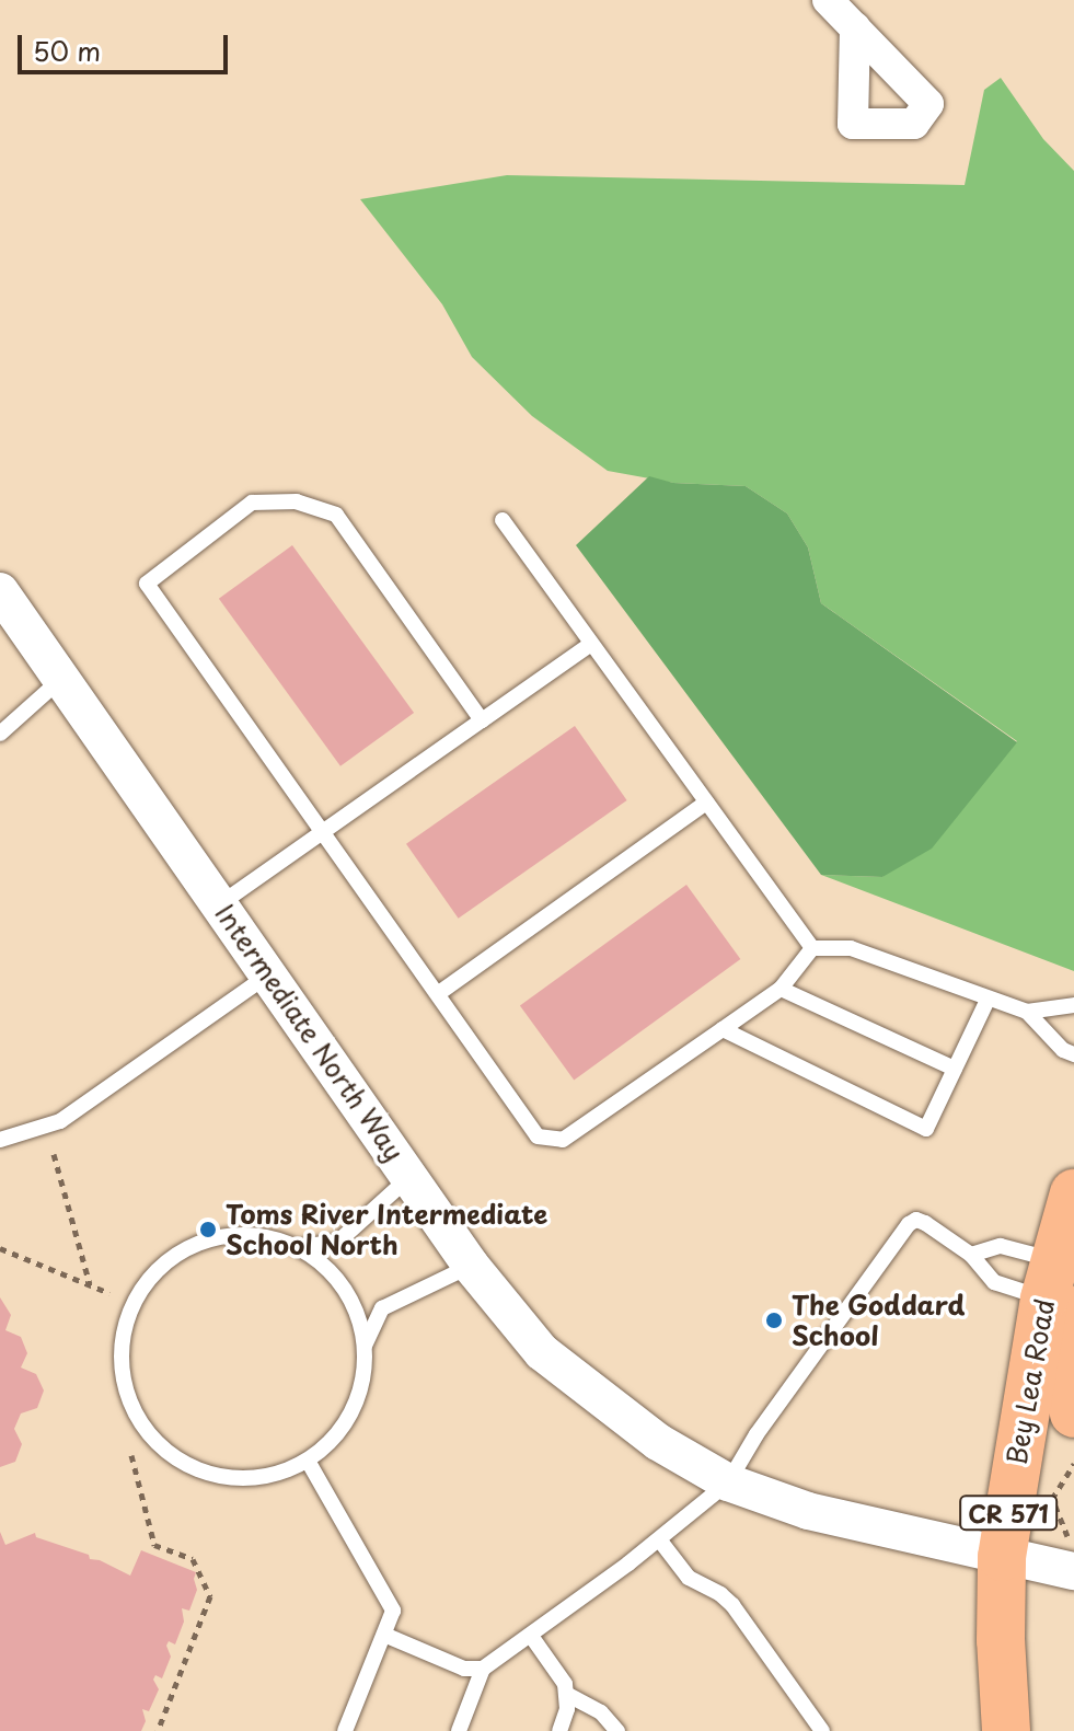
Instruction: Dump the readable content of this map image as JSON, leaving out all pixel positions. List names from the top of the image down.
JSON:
{
  "streets": {
    "main road": ["Bey Lea Road", "CR 571"],
    "street": ["Intermediate North Way"]
  },
  "crossings": [
    ["Intermediate North Way", "Bey Lea Road"]
  ],
  "places": ["Toms River Intermediate School North", "The Goddard School"],
  "scale_bar": "50 m"
}
